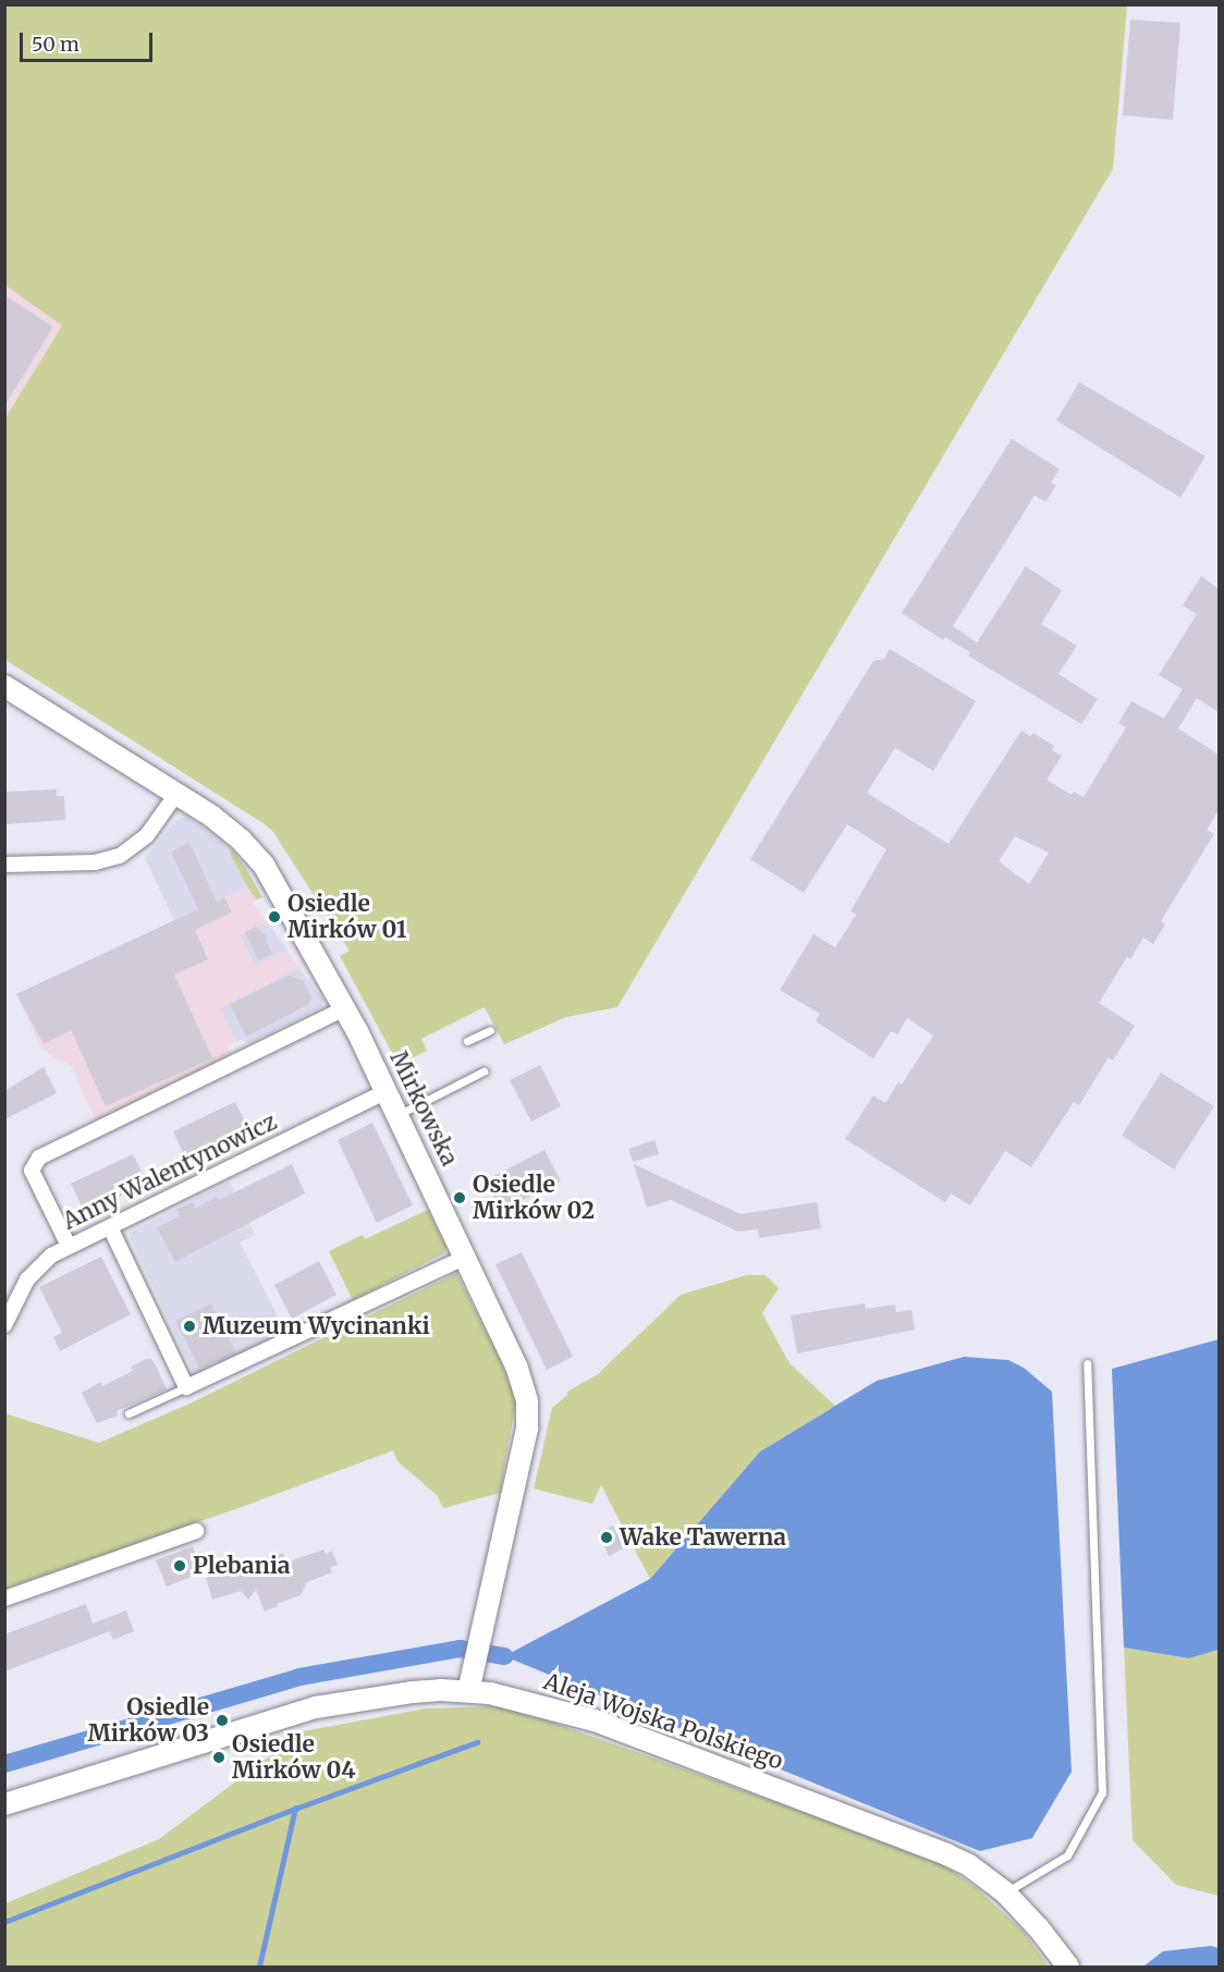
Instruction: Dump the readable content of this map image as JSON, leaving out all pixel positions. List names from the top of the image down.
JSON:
{
  "streets": {
    "street": ["Mirkowska", "Anny Walentynowicz", "Aleja Wojska Polskiego"]
  },
  "crossings": [
    ["Mirkowska", "Anny Walentynowicz"],
    ["Mirkowska", "Aleja Wojska Polskiego"]
  ],
  "places": [
    "Osiedle Mirków 01",
    "Osiedle Mirków 02",
    "Muzeum Wycinanki",
    "Wake Tawerna",
    "Plebania",
    "Osiedle Mirków 03",
    "Osiedle Mirków 04"
  ],
  "scale_bar": "50 m"
}
